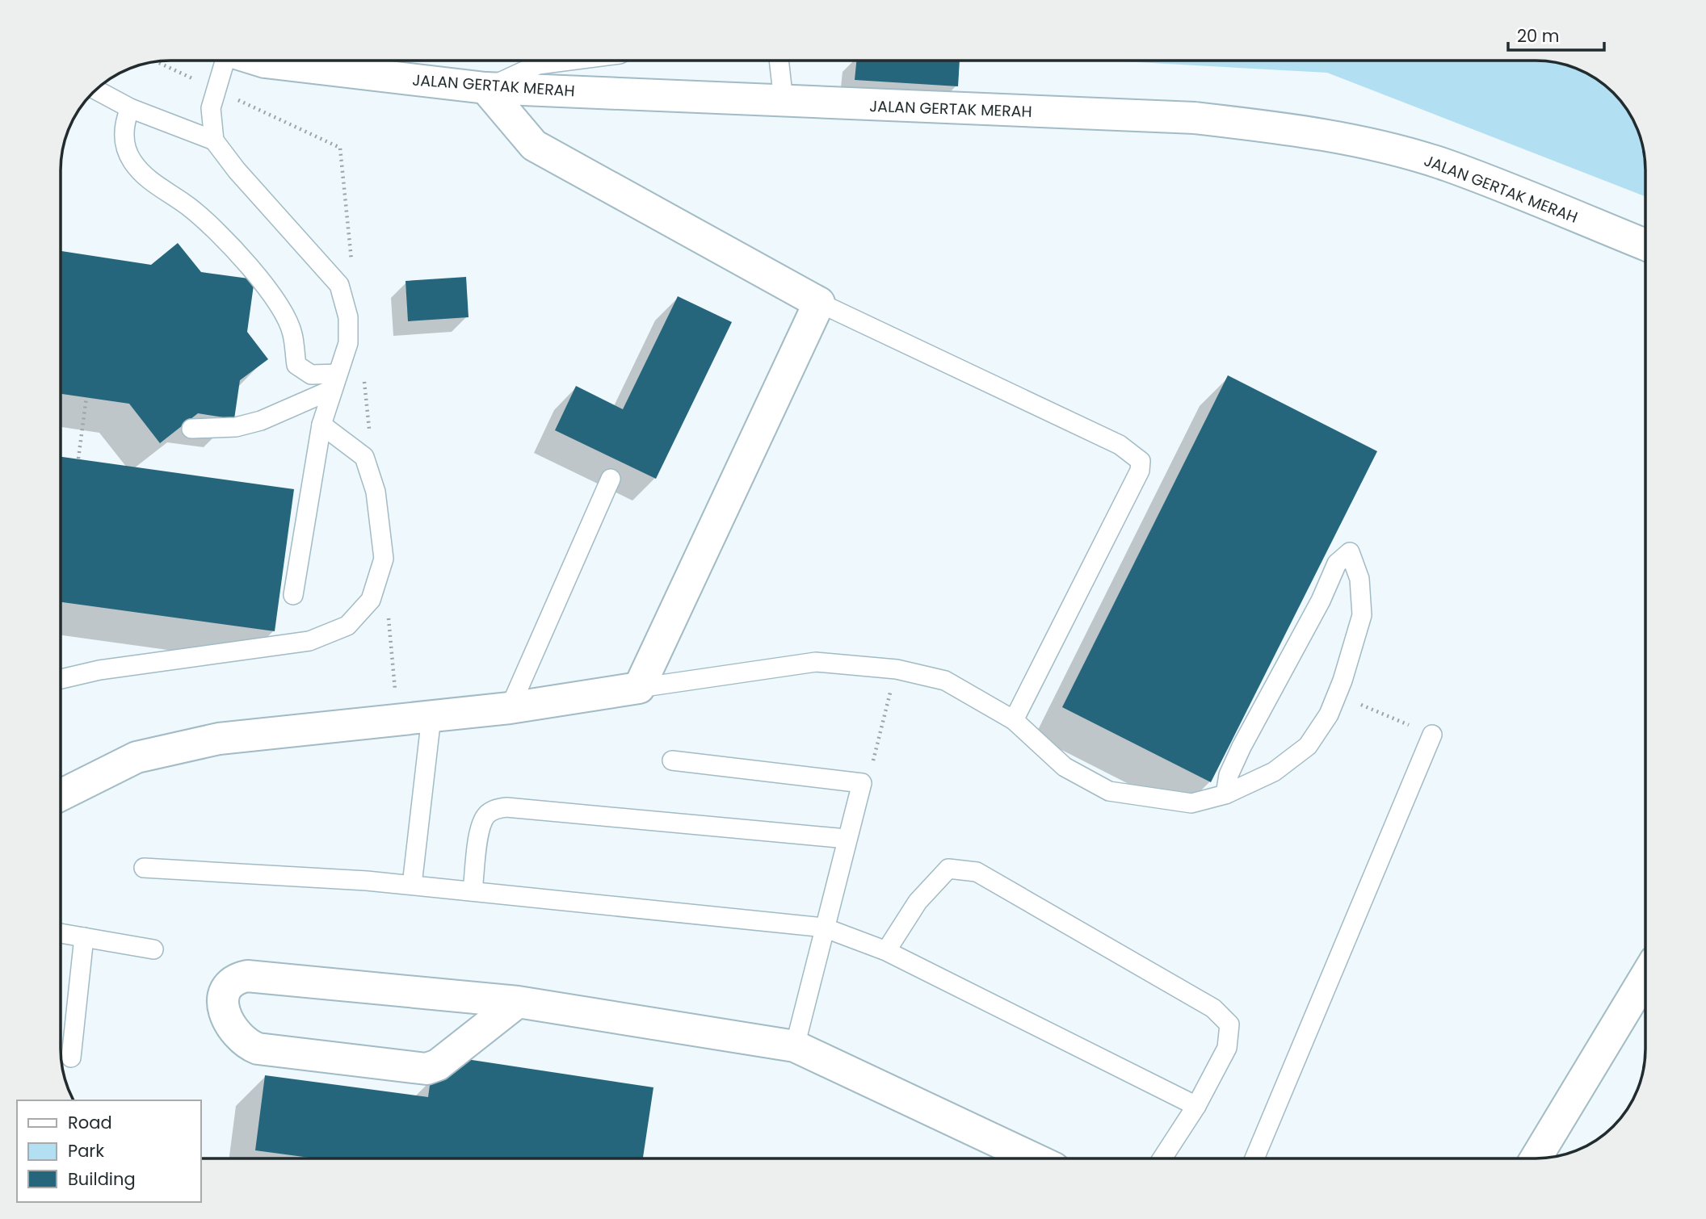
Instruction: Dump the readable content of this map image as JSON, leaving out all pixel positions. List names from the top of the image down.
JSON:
{
  "streets": {
    "street": ["JALAN GERTAK MERAH"]
  },
  "legend": ["Road", "Park", "Building"],
  "scale_bar": "20 m"
}
